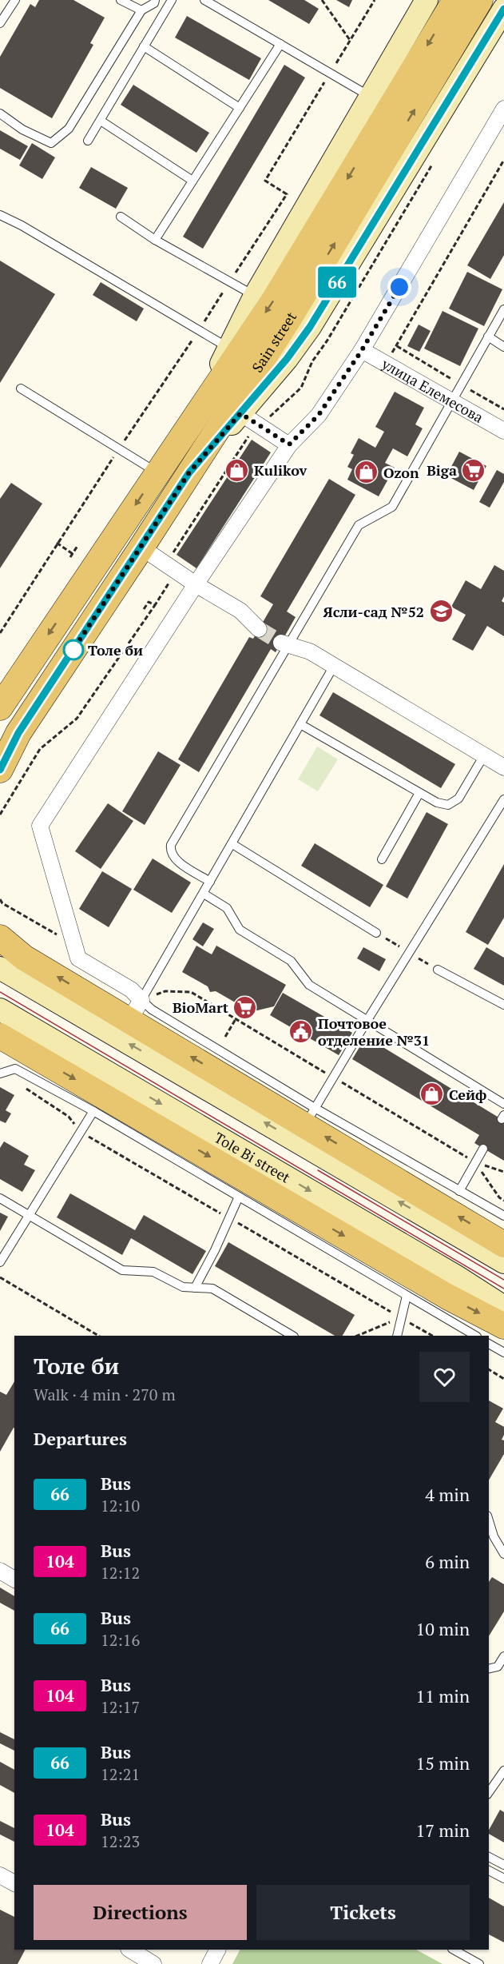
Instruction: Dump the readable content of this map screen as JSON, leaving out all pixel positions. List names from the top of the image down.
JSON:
{
  "streets": {
    "main road": ["Sain street", "Tole Bi street"],
    "street": ["улица Елемесова"]
  },
  "places": {
    "shop": ["Kulikov", "Ozon", "Сейф"],
    "supermarket": ["Biga", "BioMart"],
    "school or university": ["Ясли-сад №52"],
    "other": ["Толе би"],
    "public building": ["Почтовое отделение №31"]
  },
  "lines": ["bus line 66"],
  "page": {
    "on_map": "66",
    "heading": [
      ["Толе би", "Walk · 4 min · 270 m"],
      "Departures"
    ],
    "list": [
      {
        "mark": "66",
        "name": "Bus",
        "note": "12:10",
        "value": "4 min"
      },
      {
        "mark": "104",
        "name": "Bus",
        "note": "12:12",
        "value": "6 min"
      },
      {
        "mark": "66",
        "name": "Bus",
        "note": "12:16",
        "value": "10 min"
      },
      {
        "mark": "104",
        "name": "Bus",
        "note": "12:17",
        "value": "11 min"
      },
      {
        "mark": "66",
        "name": "Bus",
        "note": "12:21",
        "value": "15 min"
      },
      {
        "mark": "104",
        "name": "Bus",
        "note": "12:23",
        "value": "17 min"
      }
    ],
    "buttons": ["Directions", "Tickets"]
  }
}
